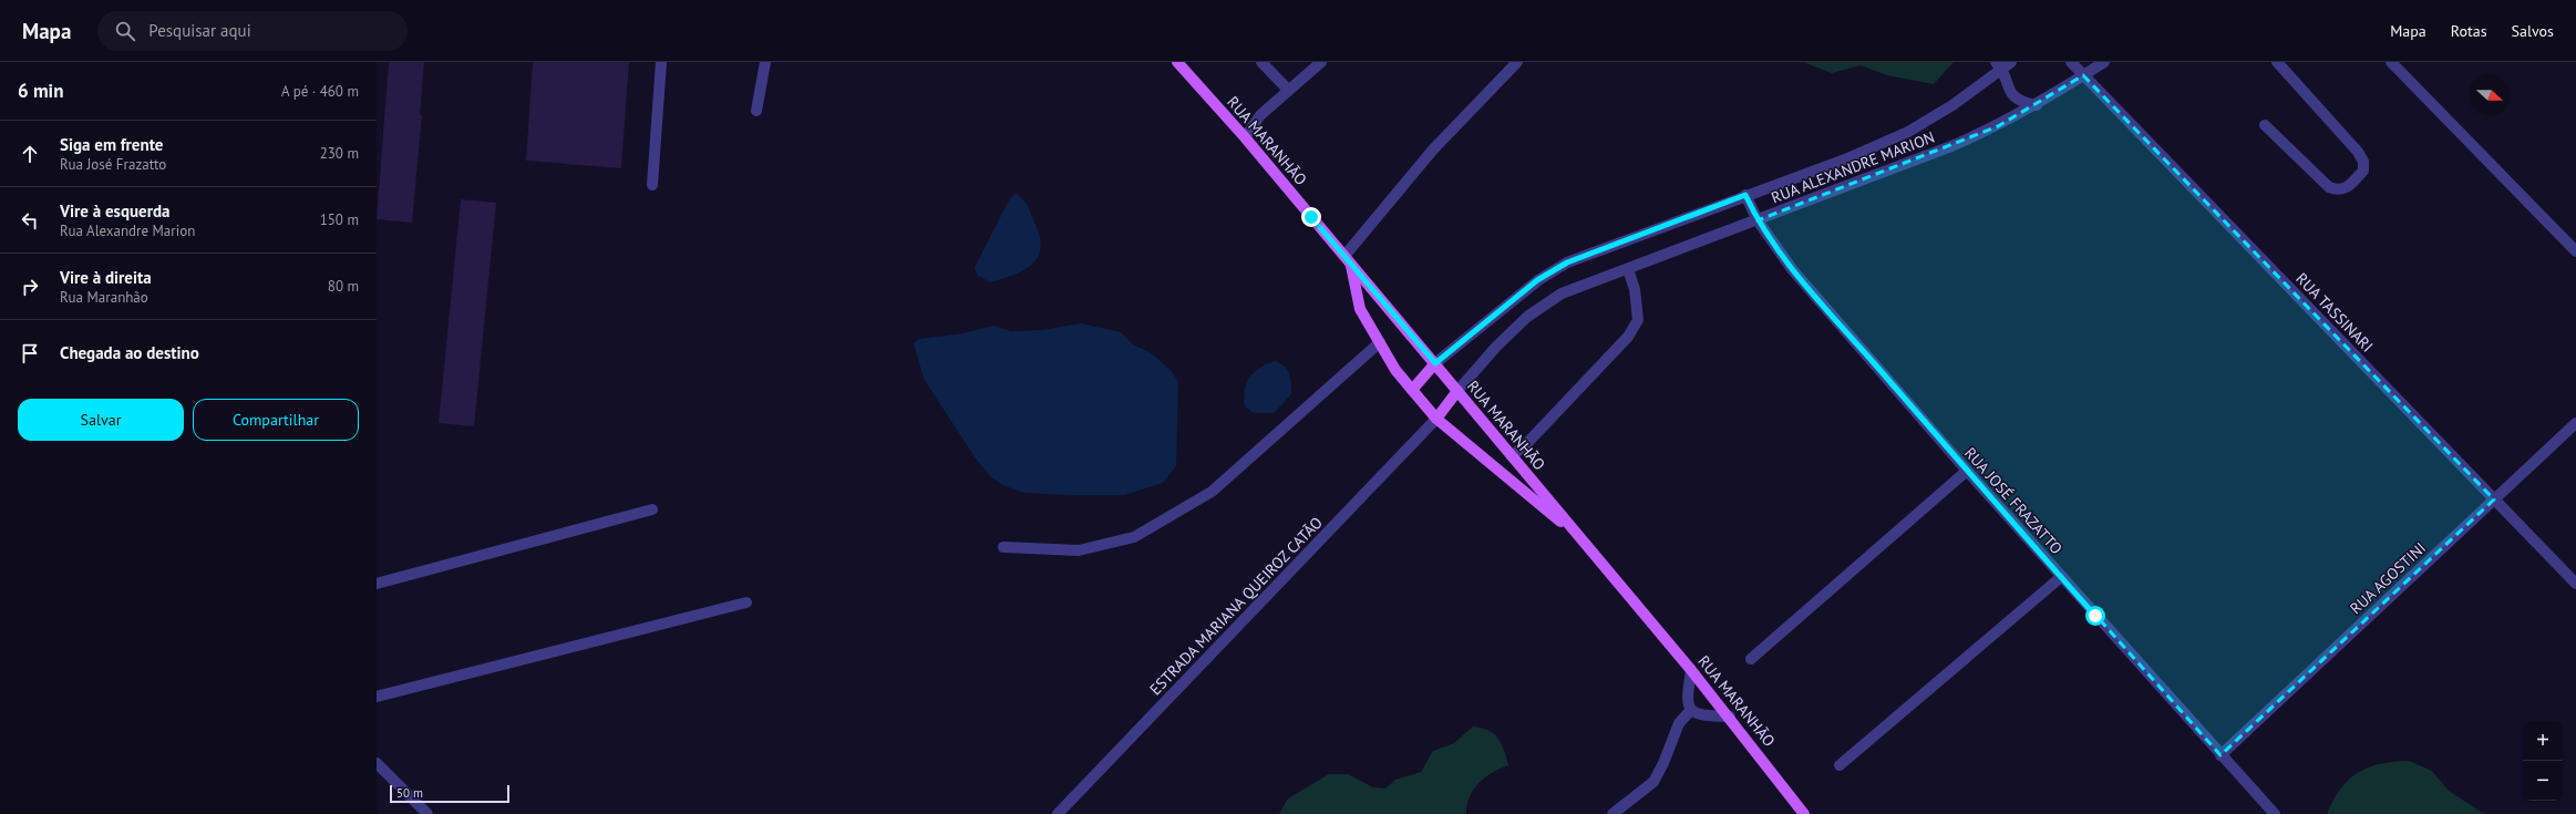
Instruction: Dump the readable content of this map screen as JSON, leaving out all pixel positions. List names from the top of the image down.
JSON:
{
  "streets": {
    "main road": ["RUA MARANHÃO"],
    "street": [
      "RUA ALEXANDRE MARION",
      "RUA TASSINARI",
      "RUA JOSÉ FRAZATTO",
      "RUA AGOSTINI",
      "ESTRADA MARIANA QUEIROZ CATÃO"
    ]
  },
  "crossings": [
    ["RUA MARANHÃO", "RUA ALEXANDRE MARION"],
    ["RUA ALEXANDRE MARION", "RUA TASSINARI"],
    ["RUA ALEXANDRE MARION", "RUA JOSÉ FRAZATTO"],
    ["RUA TASSINARI", "RUA AGOSTINI"],
    ["RUA JOSÉ FRAZATTO", "RUA AGOSTINI"]
  ],
  "scale_bar": "50 m",
  "north": "right",
  "page": {
    "header": "Mapa",
    "search": "Pesquisar aqui",
    "nav": ["Mapa", "Rotas", "Salvos"],
    "heading": ["6 min", "A pé · 460 m"],
    "list": [
      ["Siga em frente", "Rua José Frazatto", "230 m"],
      ["Vire à esquerda", "Rua Alexandre Marion", "150 m"],
      ["Vire à direita", "Rua Maranhão", "80 m"],
      "Chegada ao destino"
    ],
    "buttons": ["Salvar", "Compartilhar"],
    "map_buttons": ["+", "−"],
    "scale": "50 m"
  }
}
